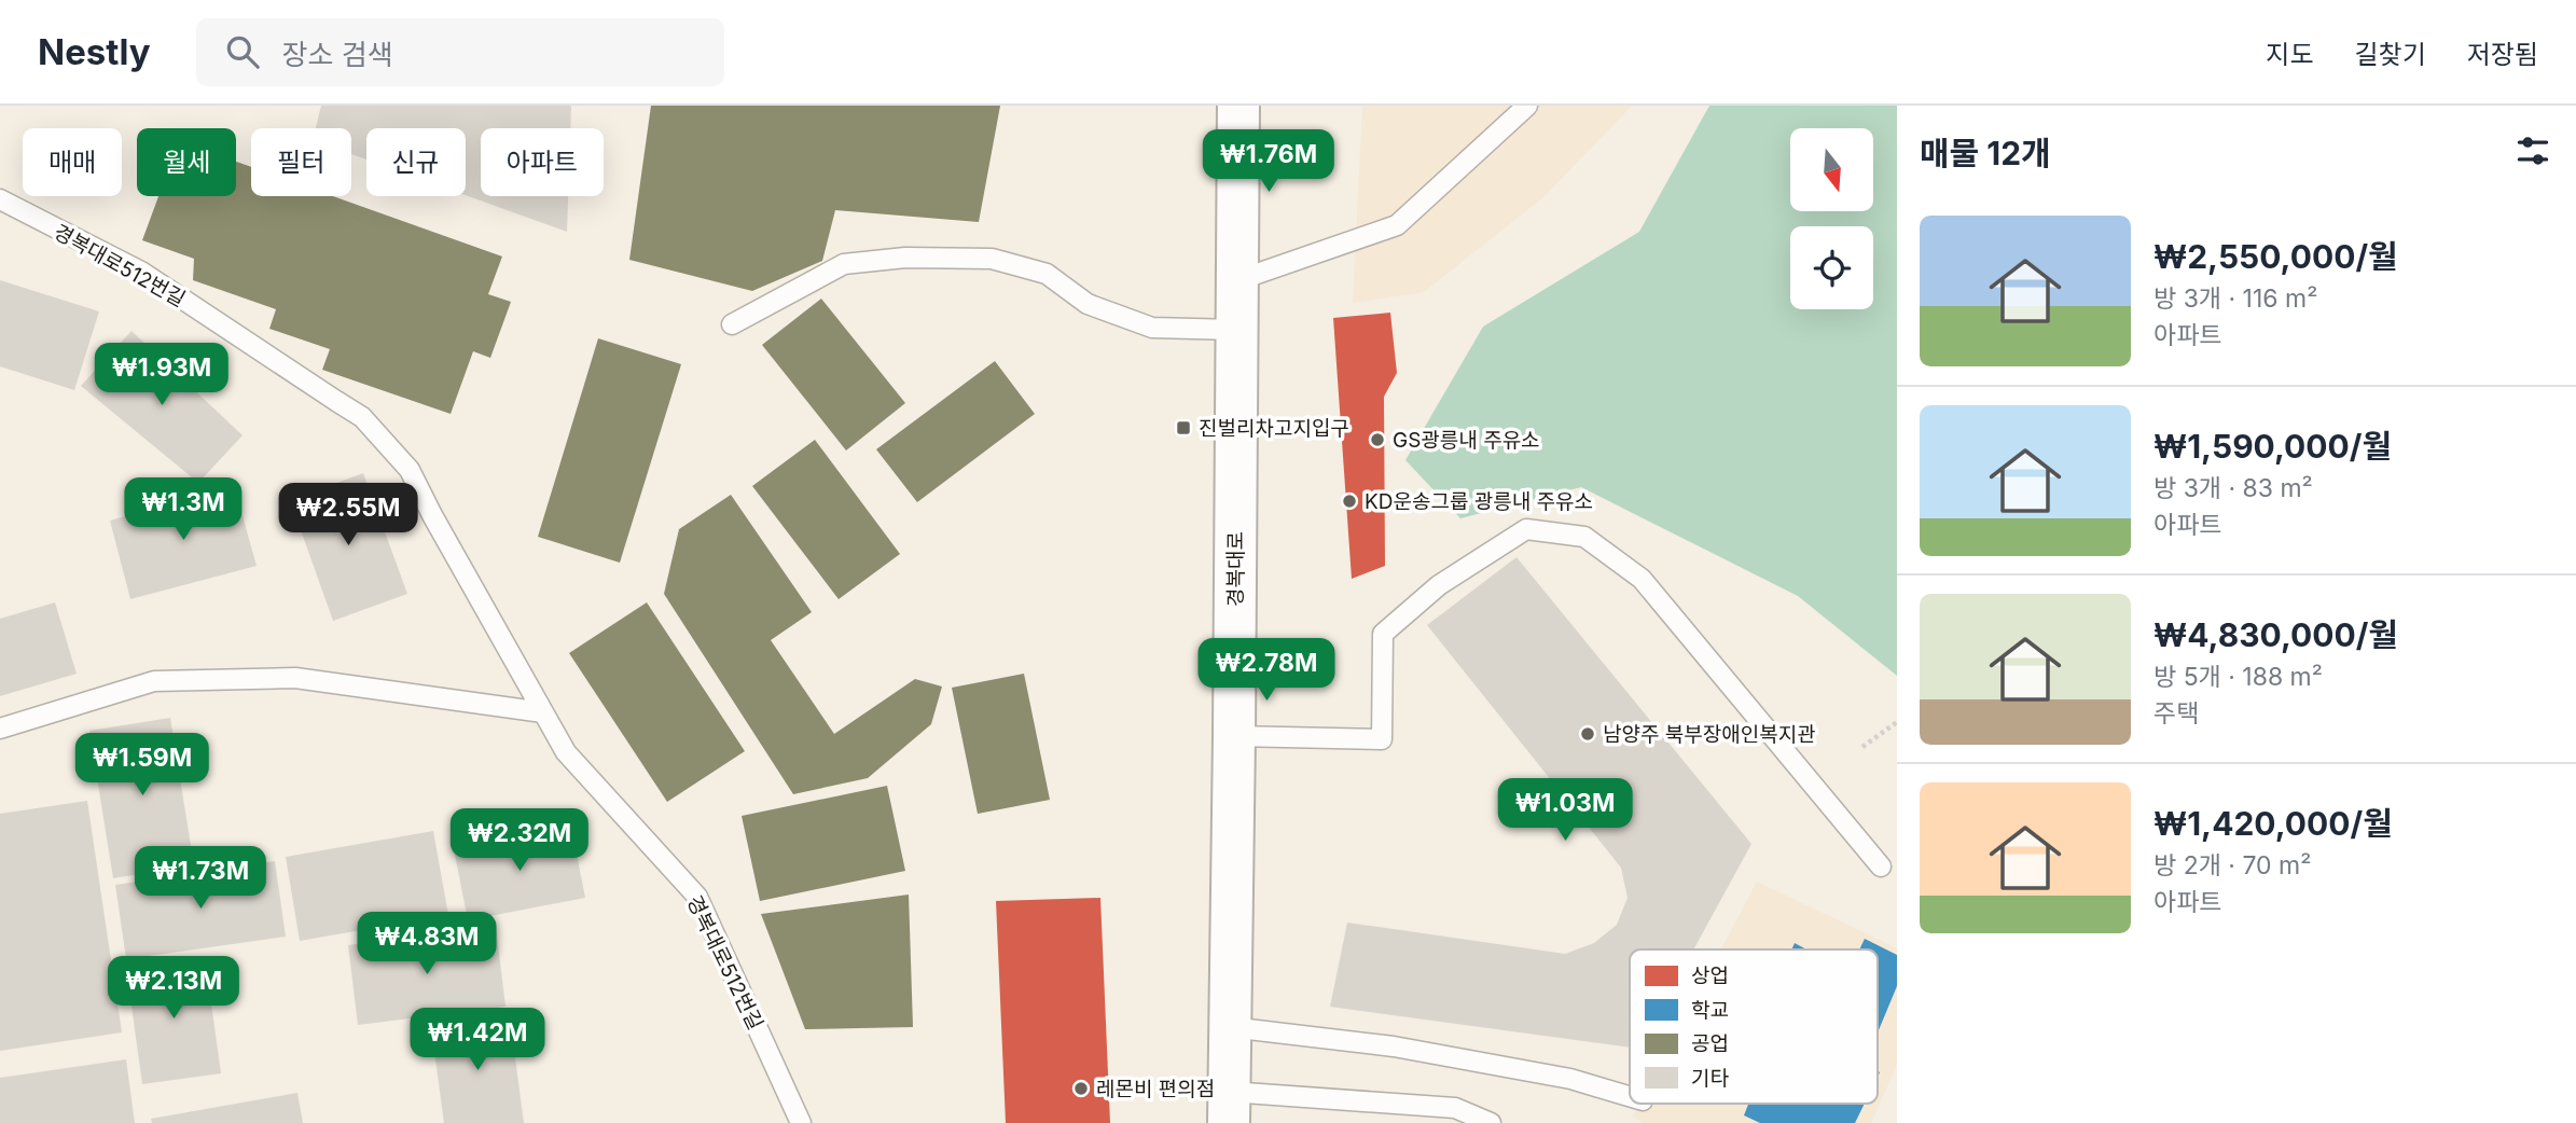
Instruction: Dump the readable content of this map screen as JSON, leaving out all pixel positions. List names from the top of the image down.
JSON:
{
  "streets": {
    "street": ["경복대로"],
    "lane": ["경복대로512번길"]
  },
  "places": {
    "transit": ["진벌리차고지입구"],
    "other": [
      "GS광릉내 주유소",
      "KD운송그룹 광릉내 주유소",
      "남양주 북부장애인복지관",
      "레몬비 편의점"
    ]
  },
  "legend": [
    "상업",
    "학교",
    "공업",
    "기타"
  ],
  "north": "bottom",
  "page": {
    "header": "Nestly",
    "search": "장소 검색",
    "nav": ["지도", "길찾기", "저장됨"],
    "heading": "매물 12개",
    "chip": [
      "매매",
      "월세",
      "필터",
      "신규",
      "아파트"
    ],
    "price": [
      "₩1.76M",
      "₩1.93M",
      "₩1.3M",
      "₩2.55M",
      "₩2.78M",
      "₩1.59M",
      "₩1.03M",
      "₩2.32M",
      "₩1.73M",
      "₩4.83M",
      "₩2.13M",
      "₩1.42M"
    ],
    "list": [
      {
        "name": "₩2,550,000/월",
        "note": "방 3개 · 116 m² · 아파트"
      },
      {
        "name": "₩1,590,000/월",
        "note": "방 3개 · 83 m² · 아파트"
      },
      {
        "name": "₩4,830,000/월",
        "note": "방 5개 · 188 m² · 주택"
      },
      {
        "name": "₩1,420,000/월",
        "note": "방 2개 · 70 m² · 아파트"
      }
    ]
  }
}
